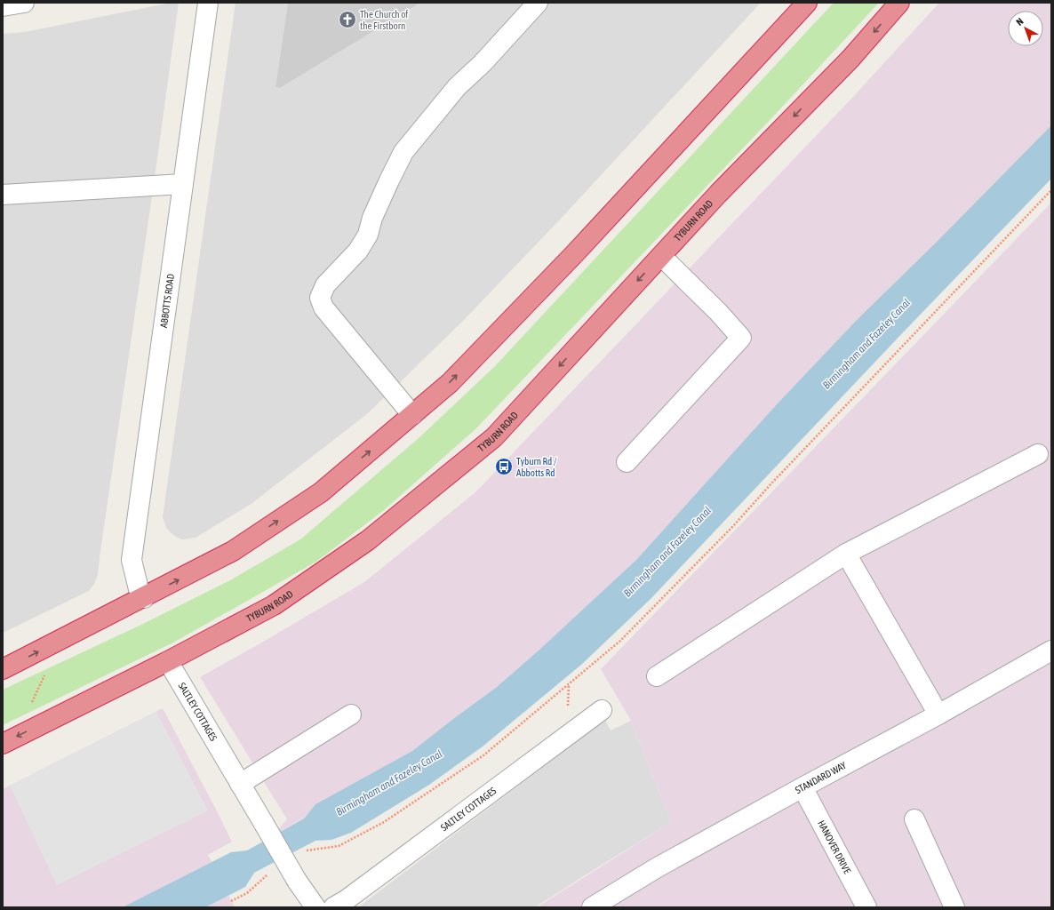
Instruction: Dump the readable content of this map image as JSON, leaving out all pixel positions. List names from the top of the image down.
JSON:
{
  "streets": {
    "highway": ["TYBURN ROAD"],
    "street": [
      "ABBOTTS ROAD",
      "SALTLEY COTTAGES",
      "STANDARD WAY",
      "HANOVER DRIVE"
    ]
  },
  "crossings": [
    ["TYBURN ROAD", "SALTLEY COTTAGES"],
    ["STANDARD WAY", "HANOVER DRIVE"]
  ],
  "water": ["Birmingham and Fazeley Canal"],
  "places": {
    "church": ["The Church of the Firstborn"],
    "bus stop": ["Tyburn Rd / Abbotts Rd"]
  },
  "north": "top left"
}
